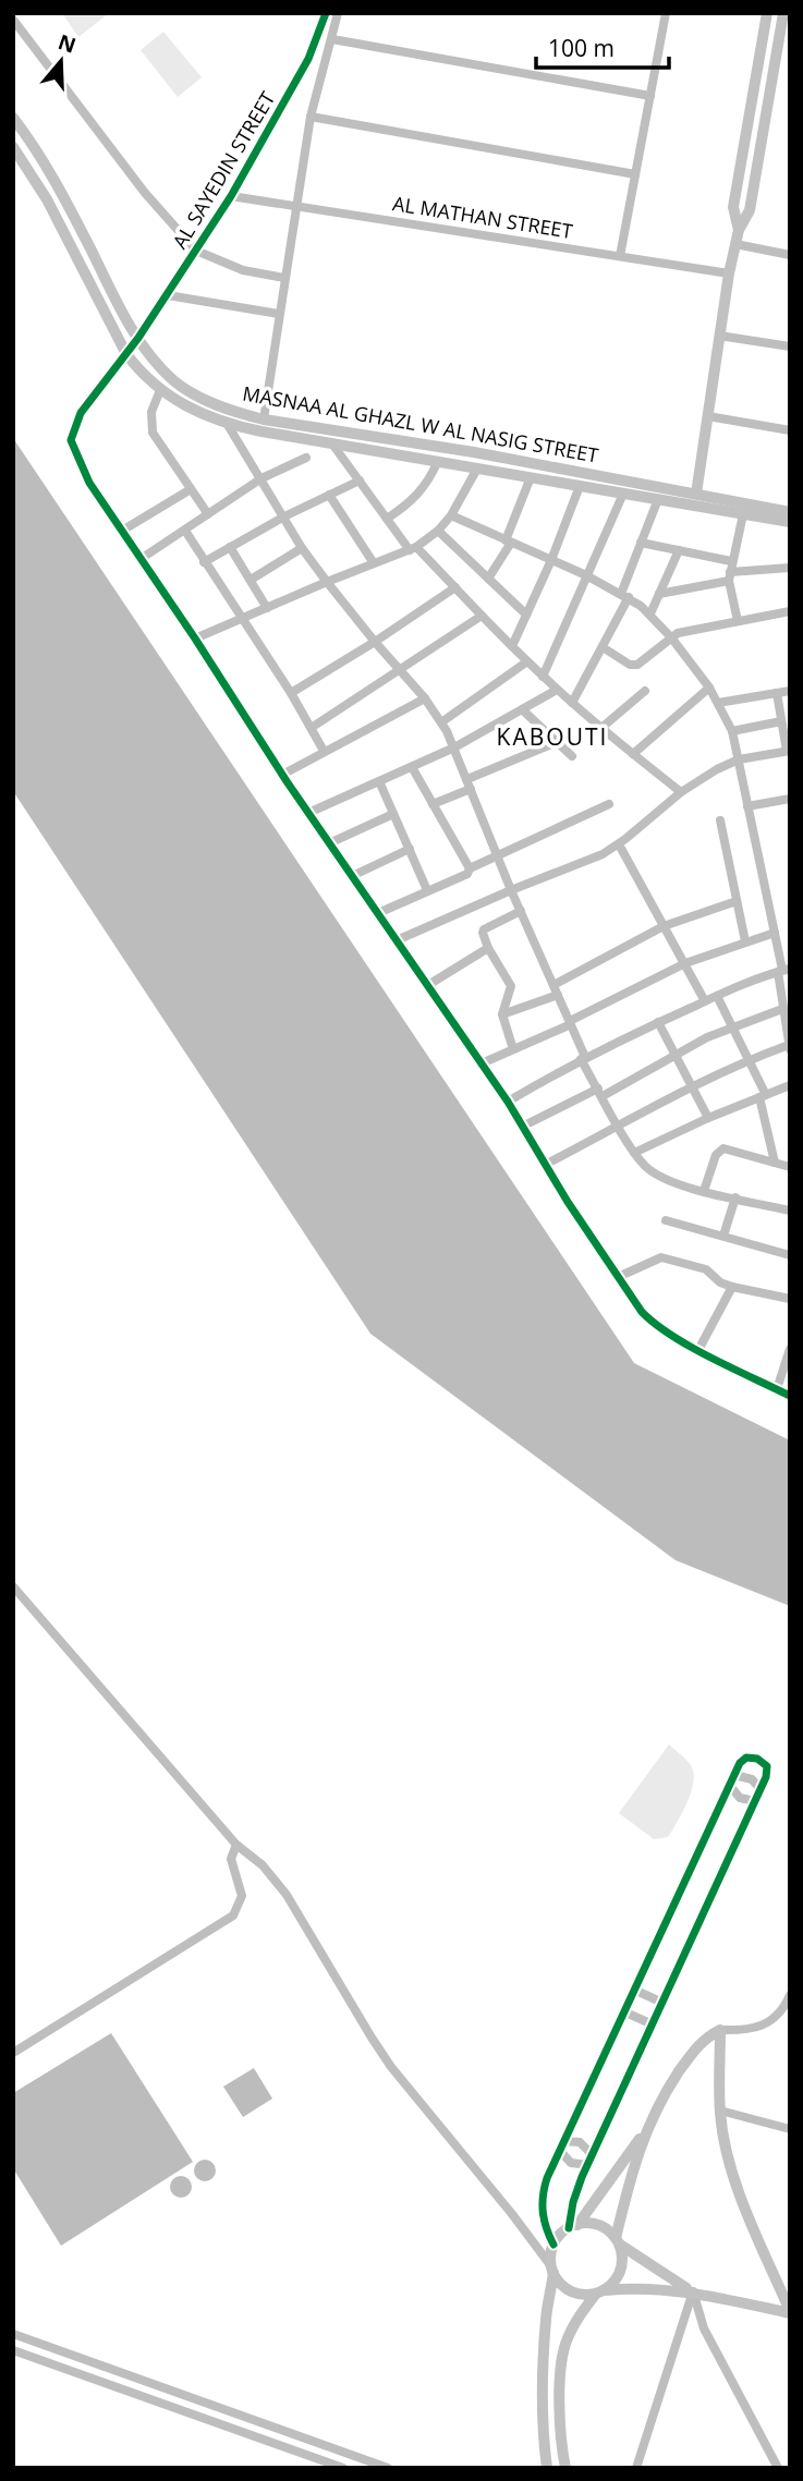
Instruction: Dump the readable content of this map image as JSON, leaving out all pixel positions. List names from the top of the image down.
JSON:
{
  "streets": {
    "street": ["AL SAYEDIN STREET", "AL MATHAN STREET", "MASNAA AL GHAZL W AL NASIG STREET"]
  },
  "crossings": [
    ["AL SAYEDIN STREET", "AL MATHAN STREET"],
    ["AL SAYEDIN STREET", "MASNAA AL GHAZL W AL NASIG STREET"]
  ],
  "districts": ["KABOUTI"],
  "scale_bar": "100 m",
  "north": "top"
}
